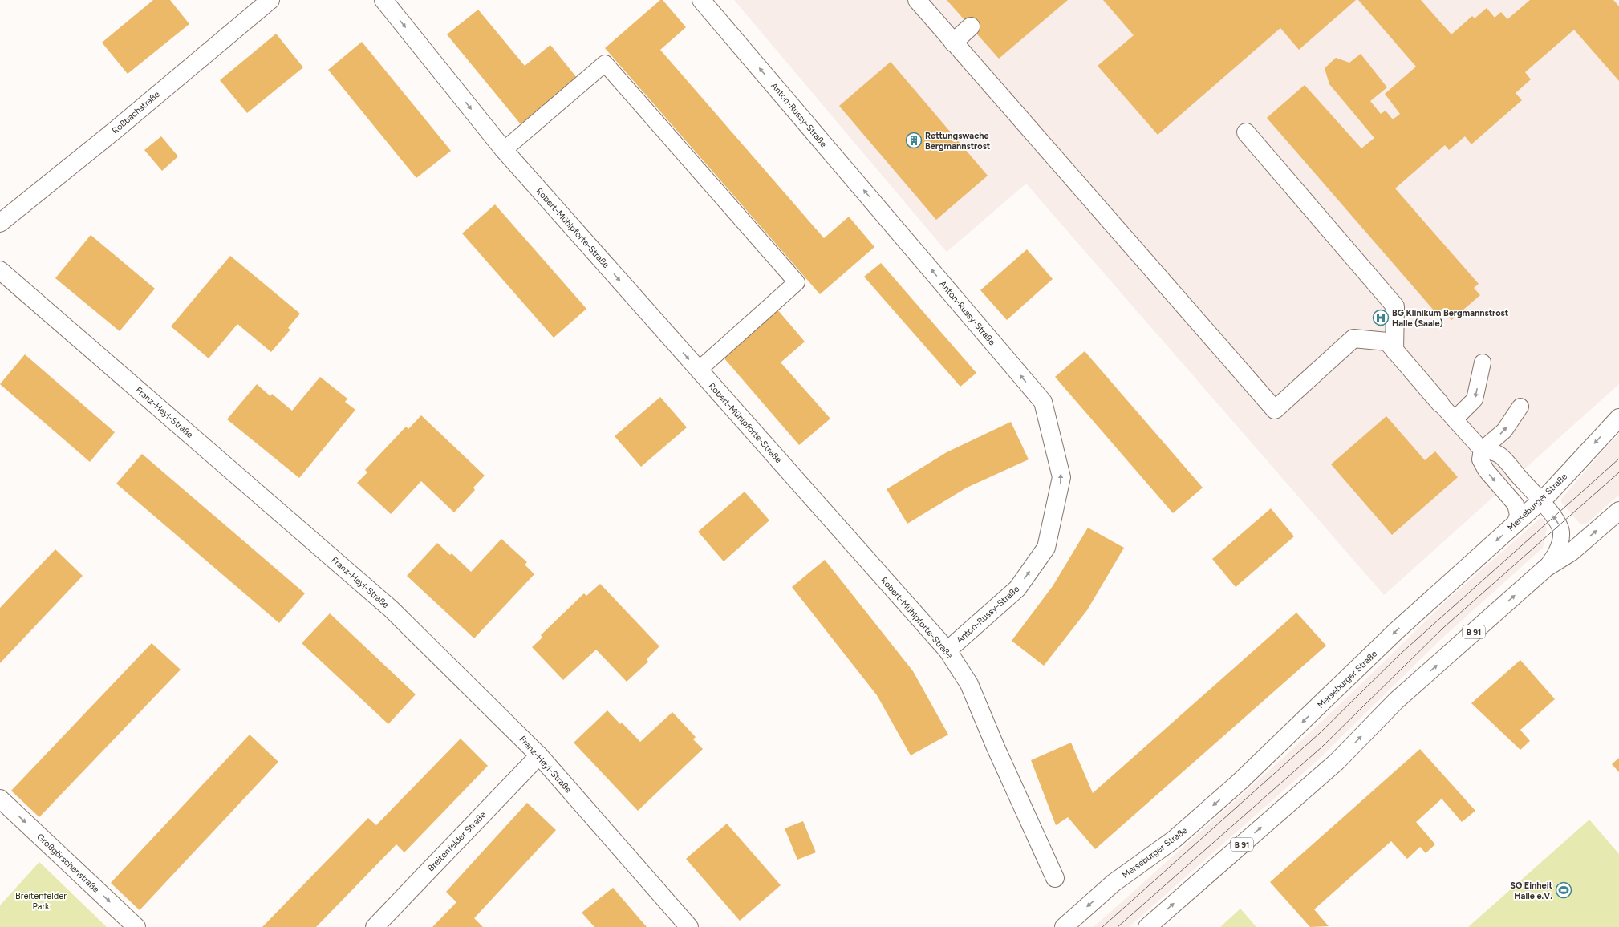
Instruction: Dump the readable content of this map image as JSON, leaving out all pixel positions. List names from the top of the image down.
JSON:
{
  "streets": {
    "street": [
      "Roßbachstraße",
      "Anton-Russy-Straße",
      "Robert-Mühlpforte-Straße",
      "Franz-Heyl-Straße",
      "Merseburger Straße",
      "B 91",
      "Breitenfelder Straße",
      "Großgörschenstraße"
    ]
  },
  "crossings": [
    ["Anton-Russy-Straße", "Robert-Mühlpforte-Straße"],
    ["Franz-Heyl-Straße", "Breitenfelder Straße"]
  ],
  "one_way": ["Anton-Russy-Straße", "Robert-Mühlpforte-Straße", "Großgörschenstraße"],
  "parks": ["Breitenfelder Park"],
  "places": {
    "building": ["Rettungswache Bergmannstrost"],
    "hospital": ["BG Klinikum Bergmannstrost Halle (Saale)"],
    "sports": ["SG Einheit Halle e.V."]
  }
}
